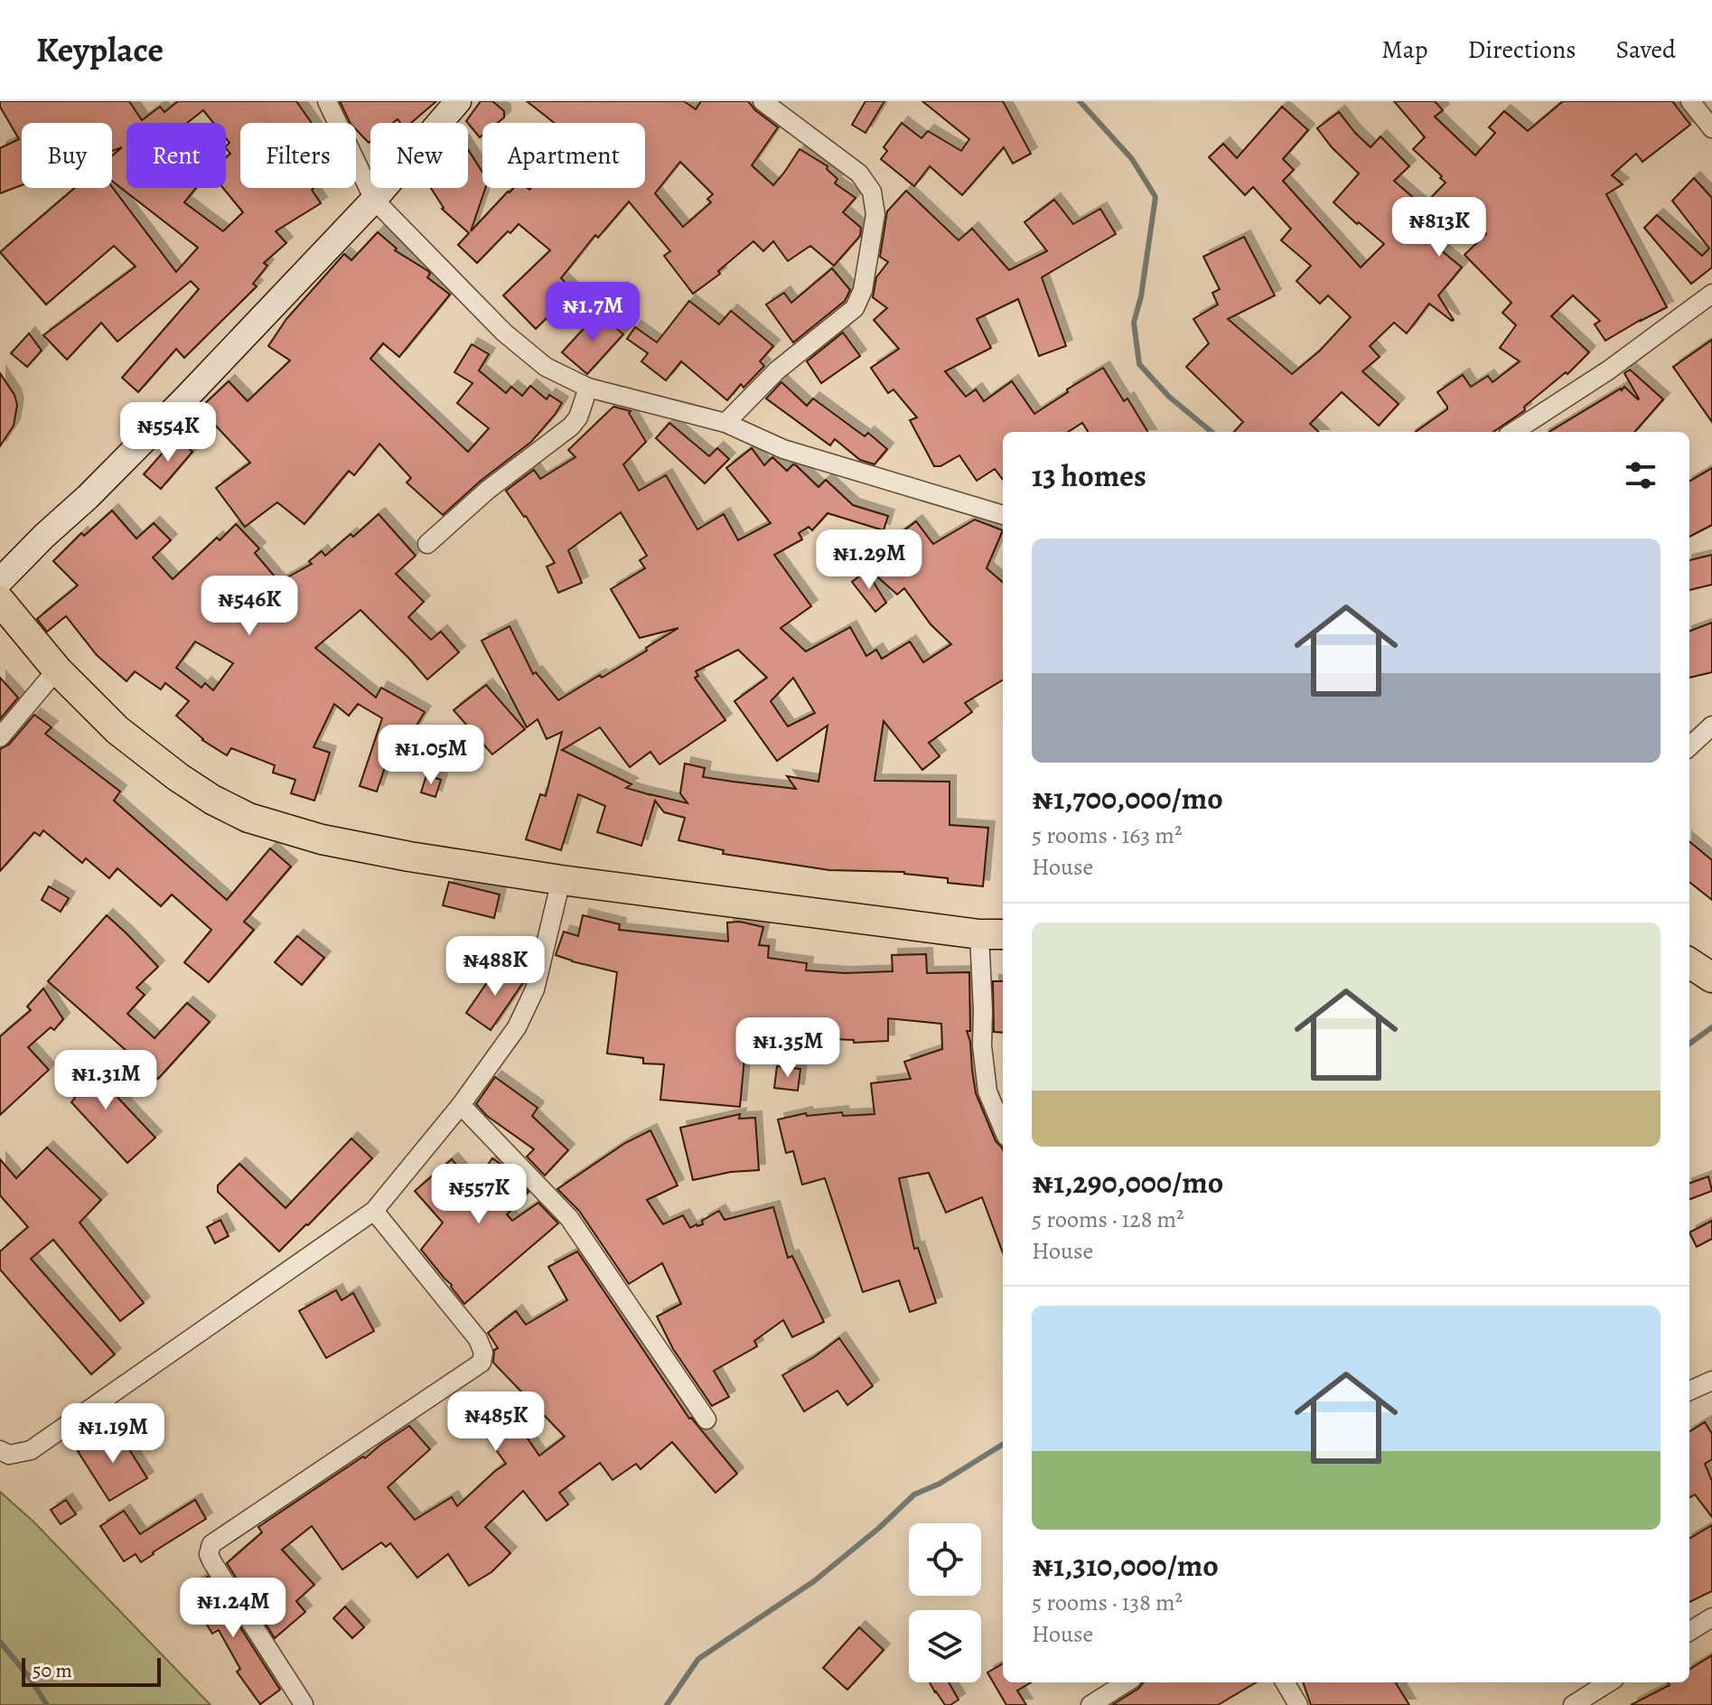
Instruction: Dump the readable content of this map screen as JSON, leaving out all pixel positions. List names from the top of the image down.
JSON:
{
  "scale_bar": "50 m",
  "page": {
    "header": "Keyplace",
    "nav": ["Map", "Directions", "Saved"],
    "chip": [
      "Buy",
      "Rent",
      "Filters",
      "New",
      "Apartment"
    ],
    "price": [
      "₦813K",
      "₦1.7M",
      "₦554K",
      "₦1.29M",
      "₦546K",
      "₦1.05M",
      "₦488K",
      "₦1.35M",
      "₦1.31M",
      "₦557K",
      "₦485K",
      "₦1.19M",
      "₦1.24M"
    ],
    "heading": "13 homes",
    "list": [
      {
        "name": "₦1,700,000/mo",
        "note": "5 rooms · 163 m² · House"
      },
      {
        "name": "₦1,290,000/mo",
        "note": "5 rooms · 128 m² · House"
      },
      {
        "name": "₦1,310,000/mo",
        "note": "5 rooms · 138 m² · House"
      }
    ],
    "scale": "50 m"
  }
}
